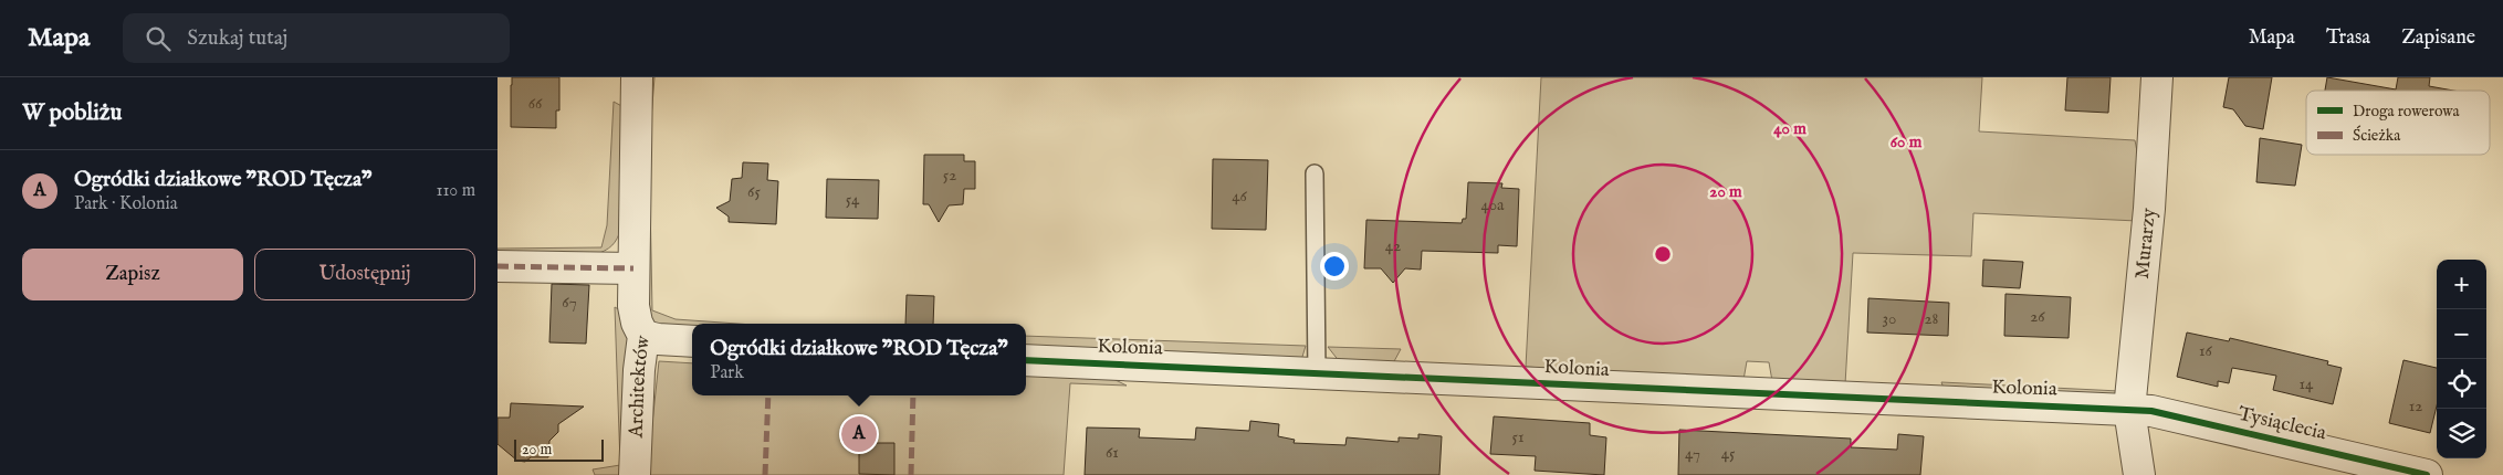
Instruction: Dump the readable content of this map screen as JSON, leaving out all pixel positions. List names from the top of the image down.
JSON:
{
  "streets": {
    "street": [
      "Murarzy",
      "Kolonia",
      "Architektów",
      "Tysiąclecia"
    ]
  },
  "crossings": [
    ["Murarzy", "Kolonia"],
    ["Murarzy", "Tysiąclecia"],
    ["Kolonia", "Tysiąclecia"]
  ],
  "house_numbers": [
    "66",
    "52",
    "65",
    "46",
    "54",
    "40a",
    "42",
    "67",
    "26",
    "30",
    "28",
    "16",
    "14",
    "12",
    "51",
    "61",
    "47",
    "45"
  ],
  "legend": ["Droga rowerowa", "Ścieżka"],
  "scale_bar": "20 m",
  "page": {
    "header": "Mapa",
    "search": "Szukaj tutaj",
    "nav": ["Mapa", "Trasa", "Zapisane"],
    "heading": "W pobliżu",
    "list": [
      {
        "mark": "A",
        "name": "Ogródki działkowe \"ROD Tęcza\"",
        "note": "Park · Kolonia",
        "value": "110 m"
      }
    ],
    "buttons": ["Zapisz", "Udostępnij"],
    "map_buttons": ["+", "−"],
    "popup": ["Ogródki działkowe \"ROD Tęcza\"", "Park"],
    "pins": "A",
    "scale": "20 m"
  },
  "rings": ["40 m", "60 m", "20 m"]
}
